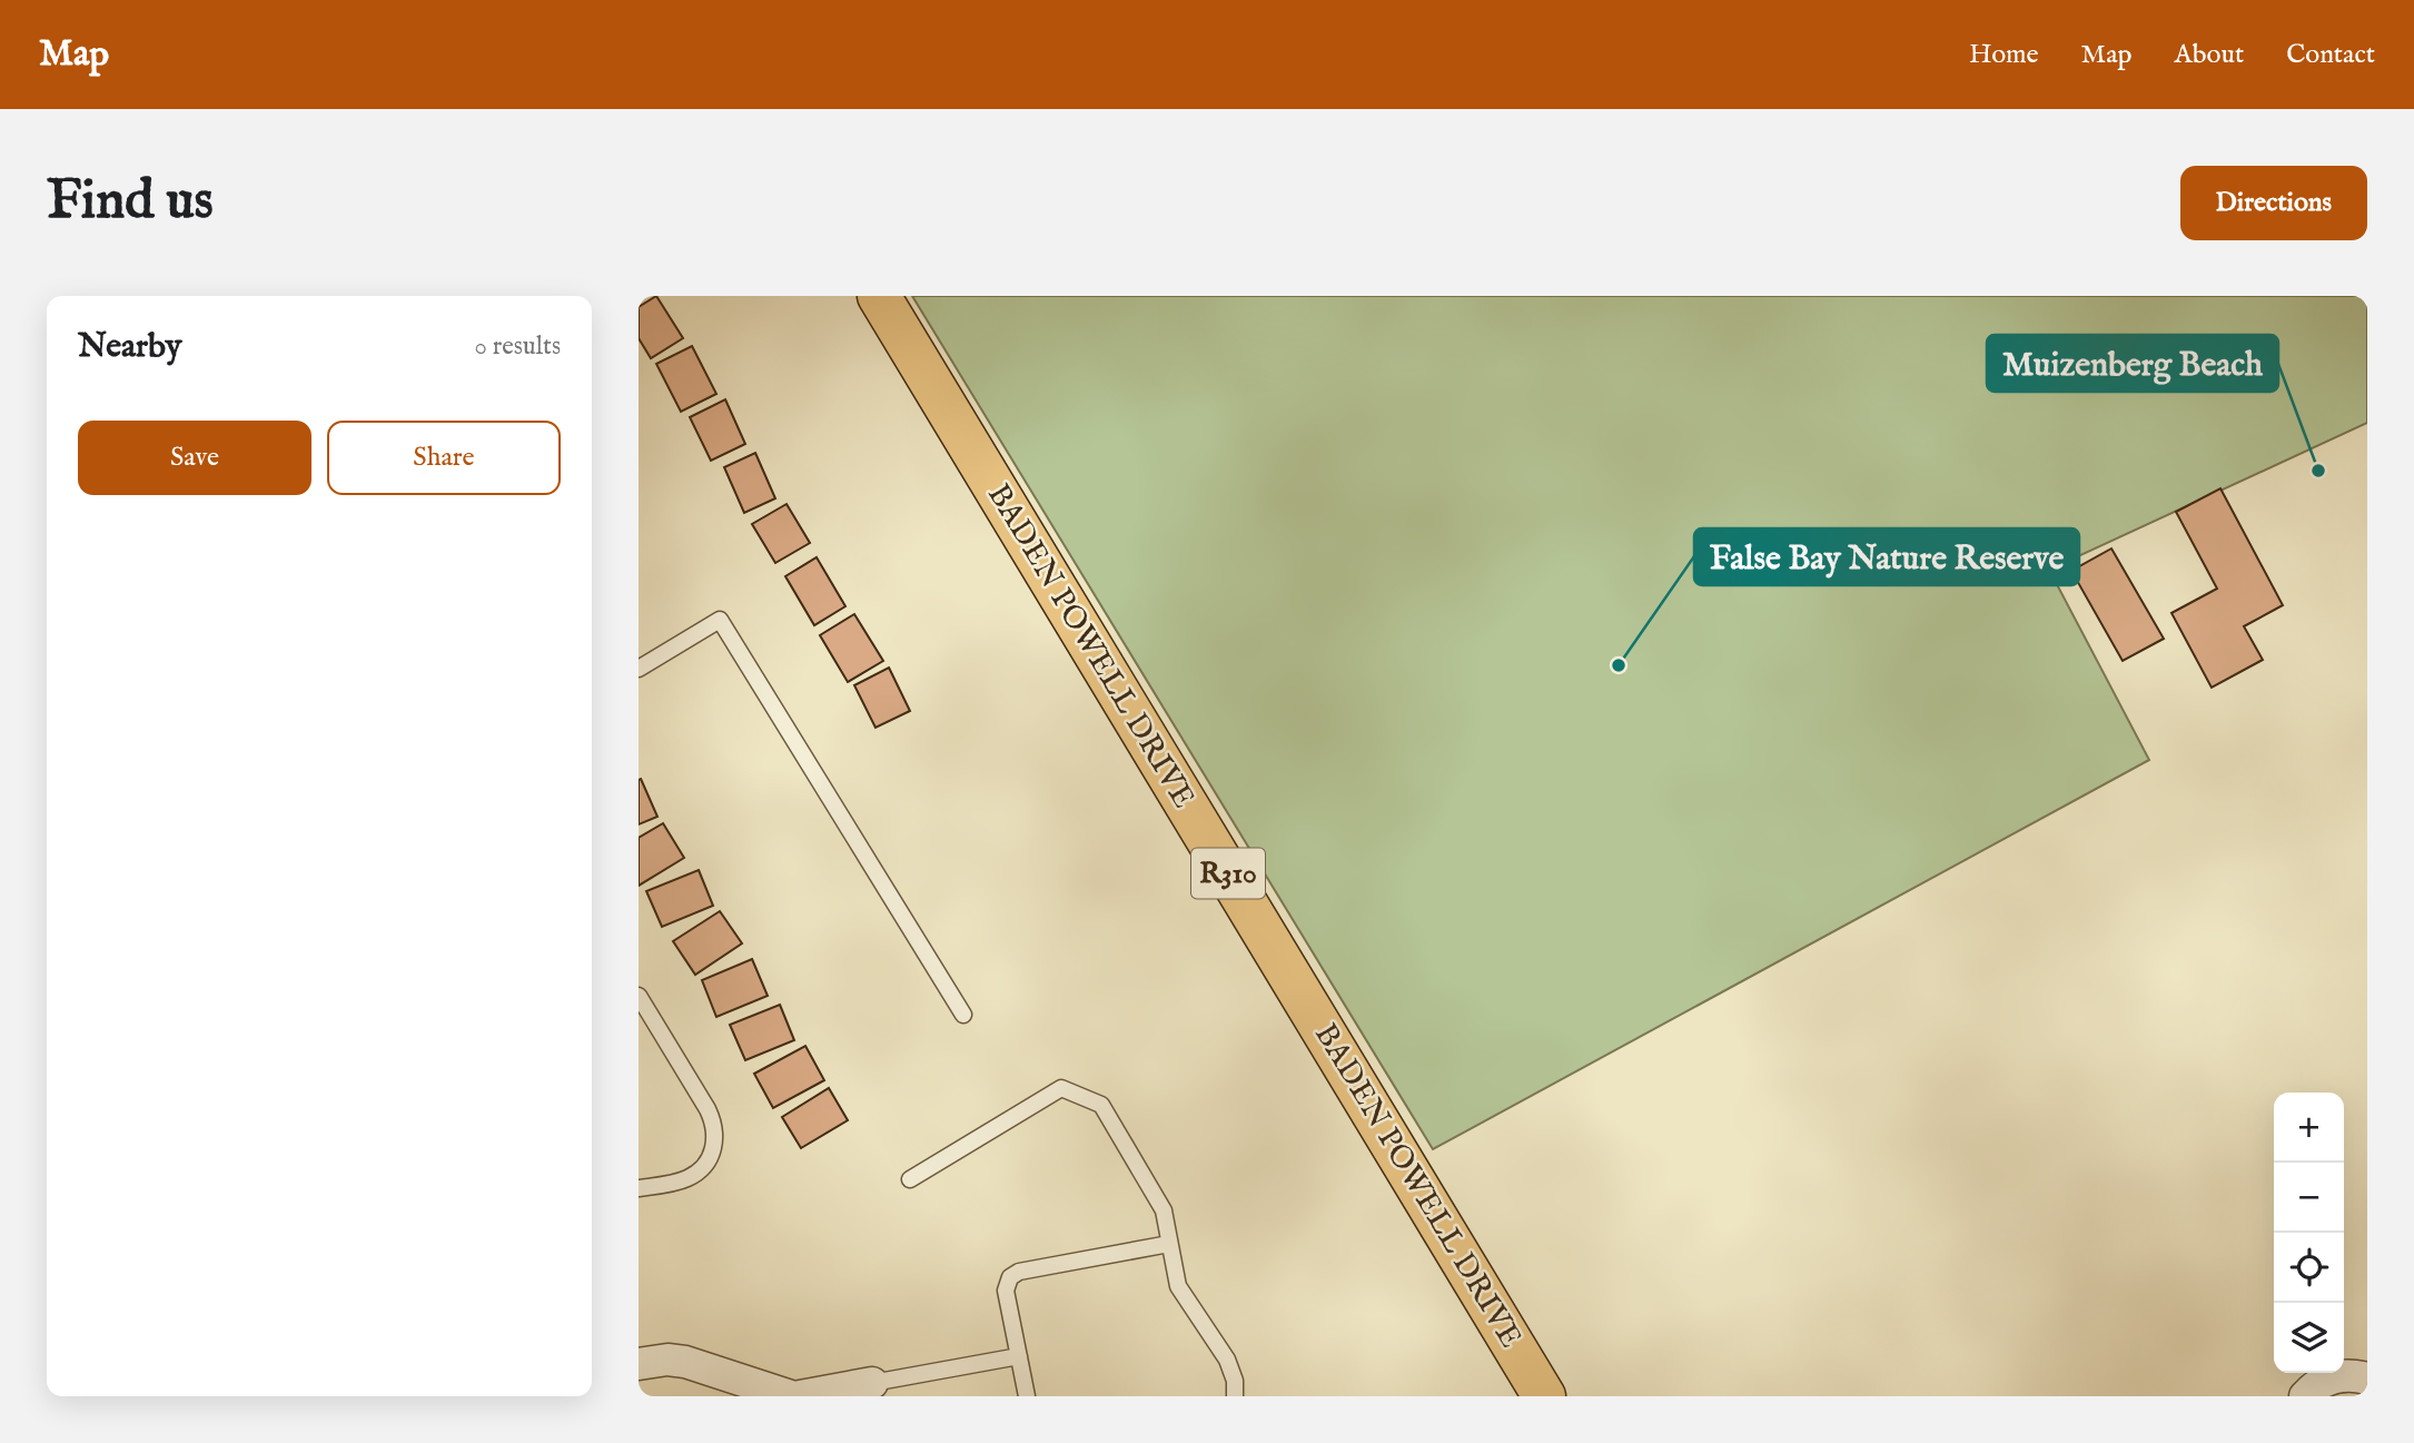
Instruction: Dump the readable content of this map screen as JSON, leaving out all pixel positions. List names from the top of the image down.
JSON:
{
  "streets": {
    "main road": ["BADEN POWELL DRIVE", "R310"]
  },
  "places": ["Muizenberg Beach", "False Bay Nature Reserve"],
  "page": {
    "header": "Map",
    "nav": [
      "Home",
      "Map",
      "About",
      "Contact"
    ],
    "buttons": [
      "Directions",
      ["Save", "Share"]
    ],
    "title": "Find us",
    "heading": ["Nearby", "0 results"],
    "map_buttons": ["+", "−"]
  }
}
